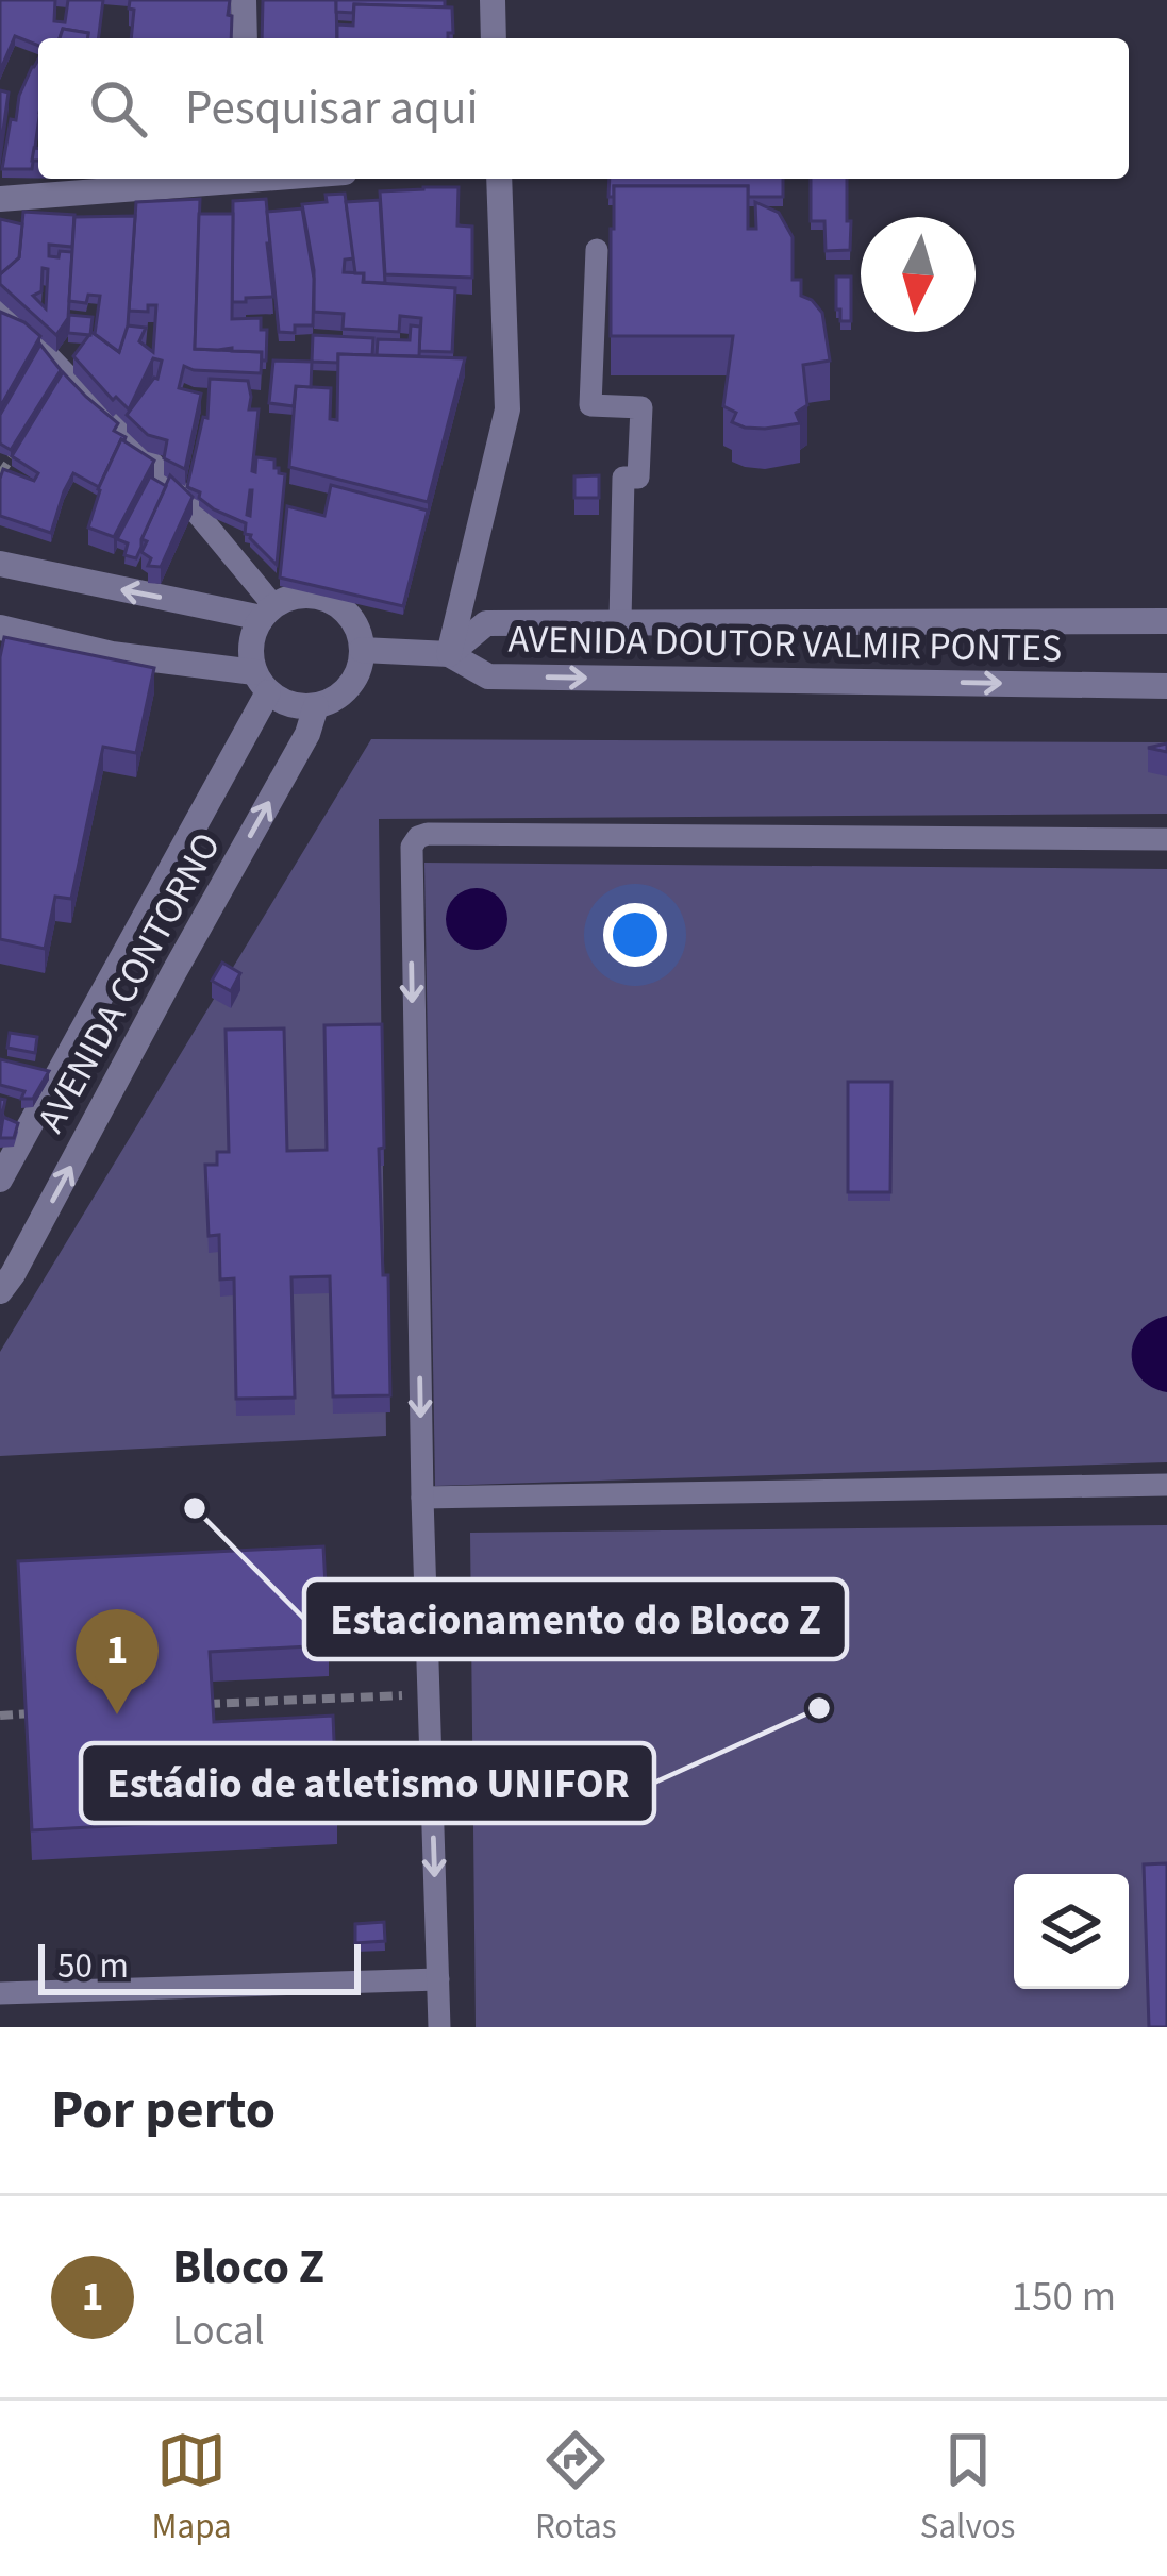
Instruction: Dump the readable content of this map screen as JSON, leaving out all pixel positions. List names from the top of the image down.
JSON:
{
  "streets": {
    "street": ["AVENIDA DOUTOR VALMIR PONTES", "AVENIDA CONTORNO"]
  },
  "places": ["Estacionamento do Bloco Z", "Estádio de atletismo UNIFOR"],
  "scale_bar": "50 m",
  "north": "bottom",
  "page": {
    "search": "Pesquisar aqui",
    "pins": "1",
    "scale": "50 m",
    "heading": "Por perto",
    "list": [
      {
        "mark": "1",
        "name": "Bloco Z",
        "note": "Local",
        "value": "150 m"
      }
    ],
    "nav": ["Mapa", "Rotas", "Salvos"]
  }
}
